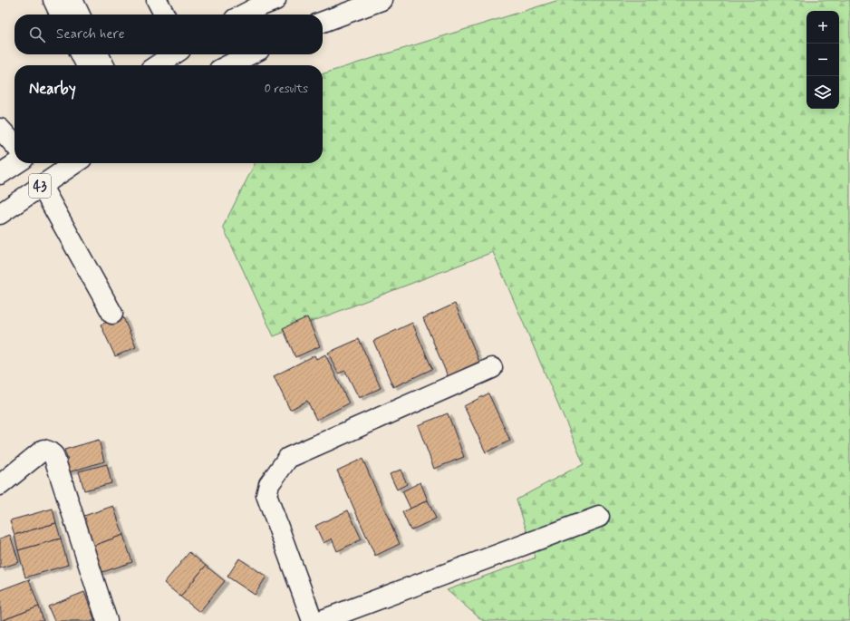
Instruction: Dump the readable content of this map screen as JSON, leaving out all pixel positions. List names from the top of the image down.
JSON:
{
  "streets": {
    "main road": ["43"]
  },
  "page": {
    "map_buttons": ["+", "−"],
    "search": "Search here",
    "heading": ["Nearby", "0 results"]
  }
}
